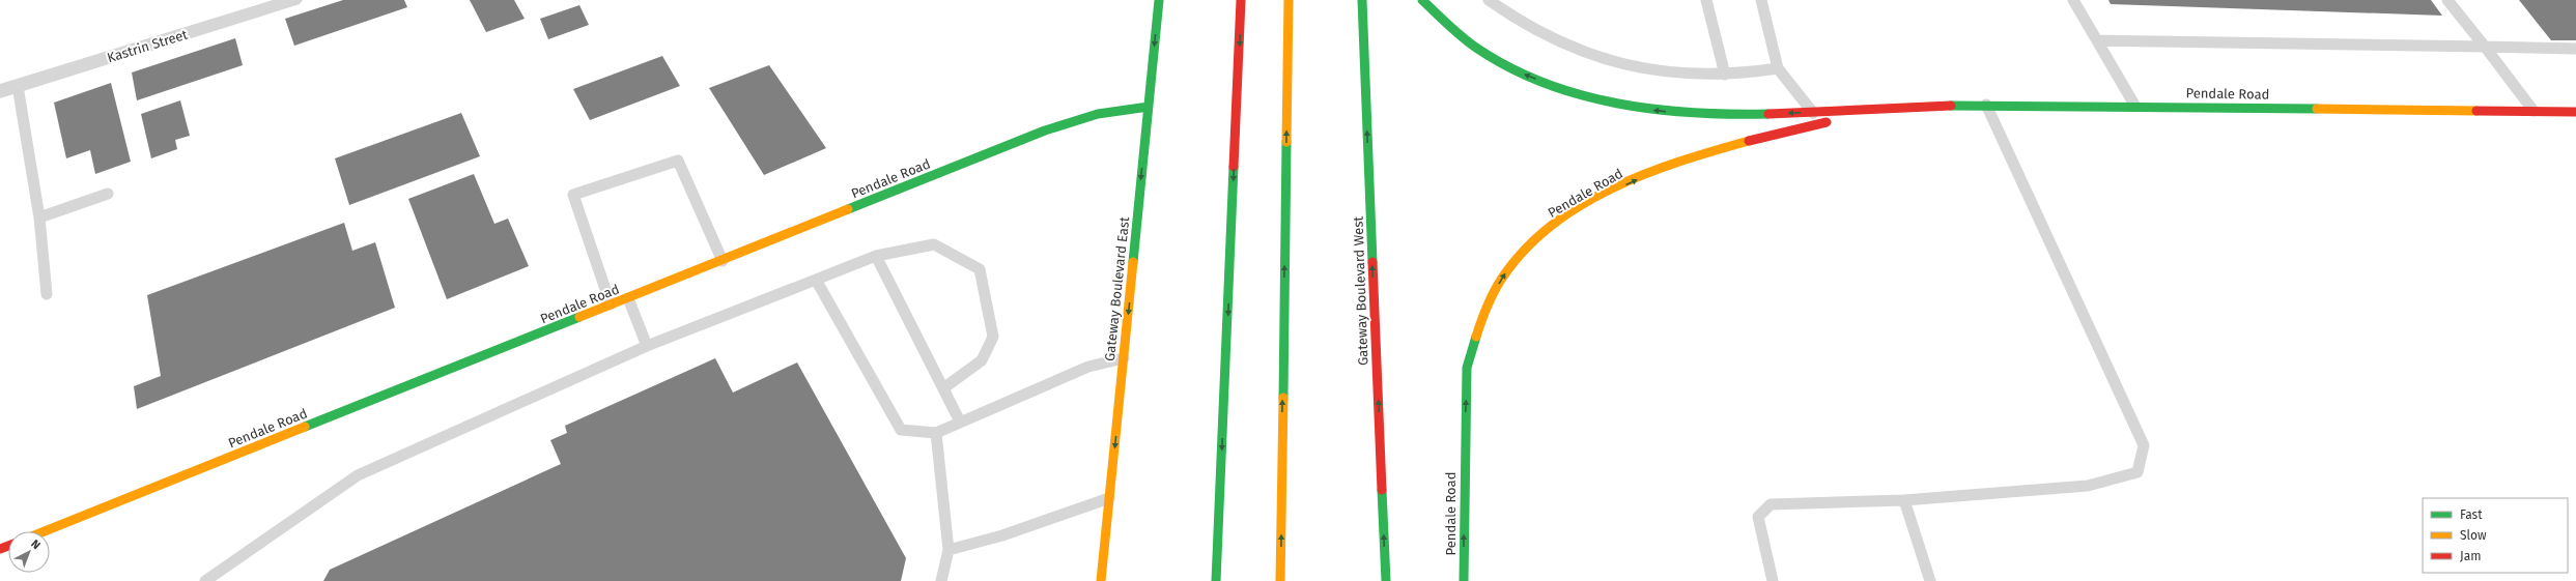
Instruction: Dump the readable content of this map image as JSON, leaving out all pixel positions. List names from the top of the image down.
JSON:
{
  "streets": {
    "main road": ["Pendale Road", "Gateway Boulevard East", "Gateway Boulevard West"],
    "street": ["Kastrin Street"]
  },
  "crossings": [
    ["Pendale Road", "Gateway Boulevard East"]
  ],
  "one_way": ["Gateway Boulevard East", "Gateway Boulevard West"],
  "legend": ["Fast", "Slow", "Jam"],
  "north": "top right"
}
